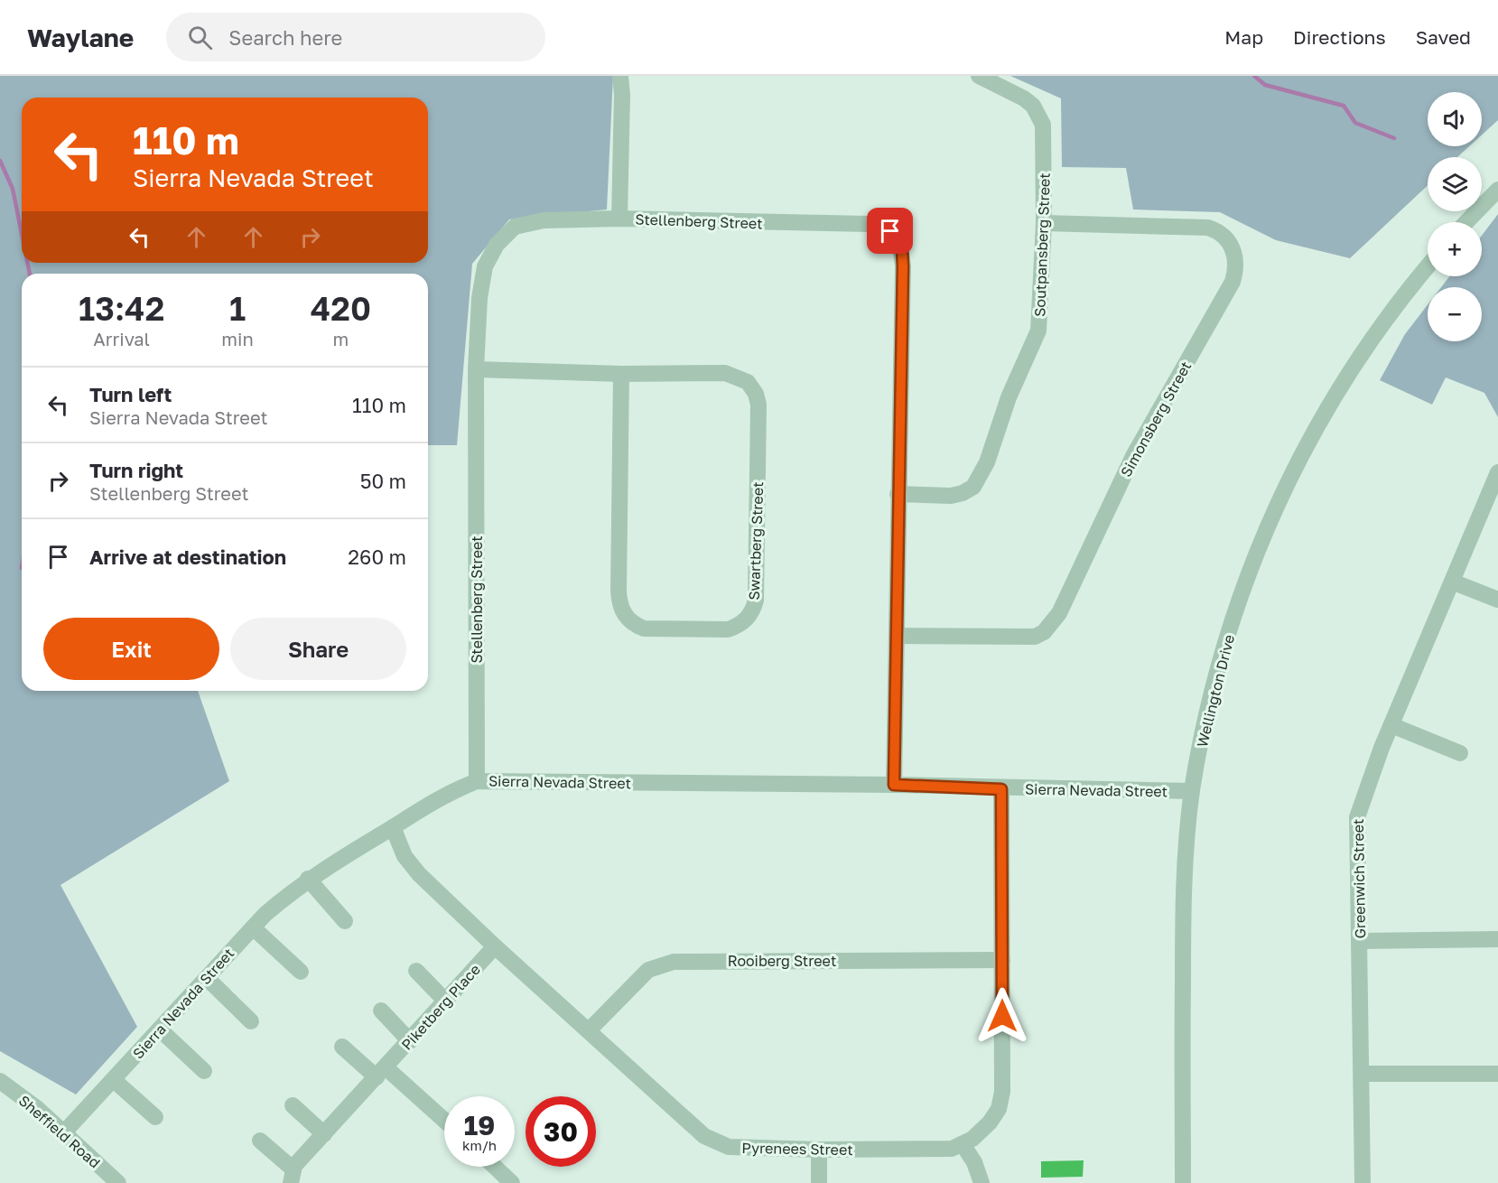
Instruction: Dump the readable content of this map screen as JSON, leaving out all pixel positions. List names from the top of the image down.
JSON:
{
  "streets": {
    "street": [
      "Stellenberg Street",
      "Soutpansberg Street",
      "Simonsberg Street",
      "Swartberg Street",
      "Wellington Drive",
      "Sierra Nevada Street",
      "Greenwich Street",
      "Rooiberg Street",
      "Piketberg Place",
      "Sheffield Road",
      "Pyrenees Street"
    ]
  },
  "crossings": [
    ["Stellenberg Street", "Soutpansberg Street"],
    ["Stellenberg Street", "Simonsberg Street"],
    ["Stellenberg Street", "Swartberg Street"],
    ["Stellenberg Street", "Sierra Nevada Street"],
    ["Soutpansberg Street", "Simonsberg Street"],
    ["Wellington Drive", "Sierra Nevada Street"],
    ["Sierra Nevada Street", "Sheffield Road"],
    ["Sierra Nevada Street", "Pyrenees Street"],
    ["Rooiberg Street", "Pyrenees Street"],
    ["Piketberg Place", "Pyrenees Street"]
  ],
  "page": {
    "header": "Waylane",
    "search": "Search here",
    "nav": ["Map", "Directions", "Saved"],
    "map_buttons": ["+", "−"],
    "turn": ["110 m", "Sierra Nevada Street"],
    "eta": [
      "13:42",
      "Arrival",
      "1",
      "min",
      "420",
      "m"
    ],
    "list": [
      {
        "name": "Turn left",
        "note": "Sierra Nevada Street",
        "value": "110 m"
      },
      {
        "name": "Turn right",
        "note": "Stellenberg Street",
        "value": "50 m"
      },
      {
        "name": "Arrive at destination",
        "value": "260 m"
      }
    ],
    "buttons": ["Exit", "Share"],
    "speed": "19 km/h",
    "limit": "30"
  }
}
